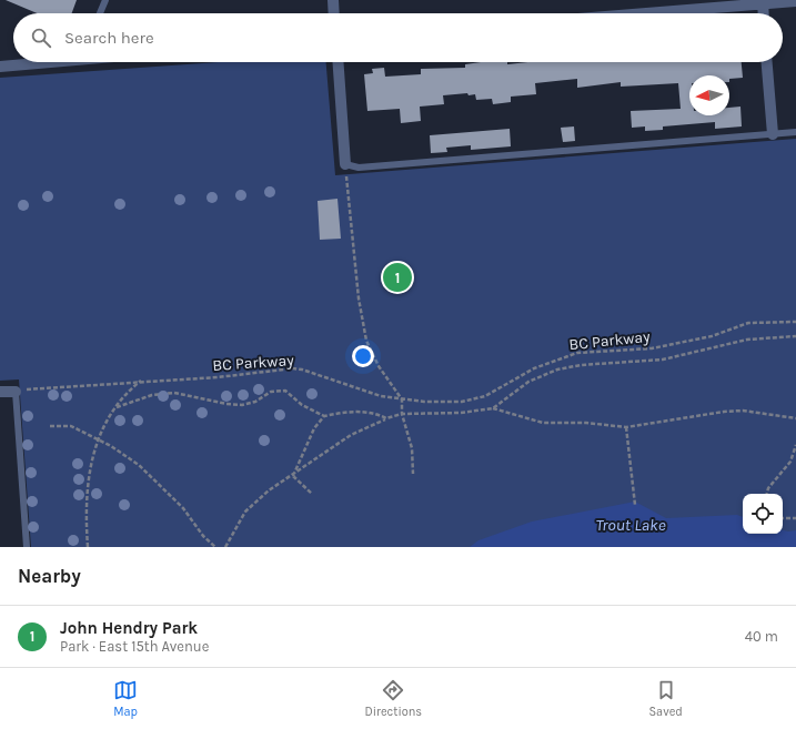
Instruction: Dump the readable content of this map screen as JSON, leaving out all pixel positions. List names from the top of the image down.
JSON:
{
  "streets": {
    "path": ["BC Parkway"]
  },
  "water": ["Trout Lake"],
  "north": "left",
  "page": {
    "search": "Search here",
    "pins": "1",
    "heading": "Nearby",
    "list": [
      {
        "mark": "1",
        "name": "John Hendry Park",
        "note": "Park · East 15th Avenue",
        "value": "40 m"
      }
    ],
    "nav": ["Map", "Directions", "Saved"]
  }
}
